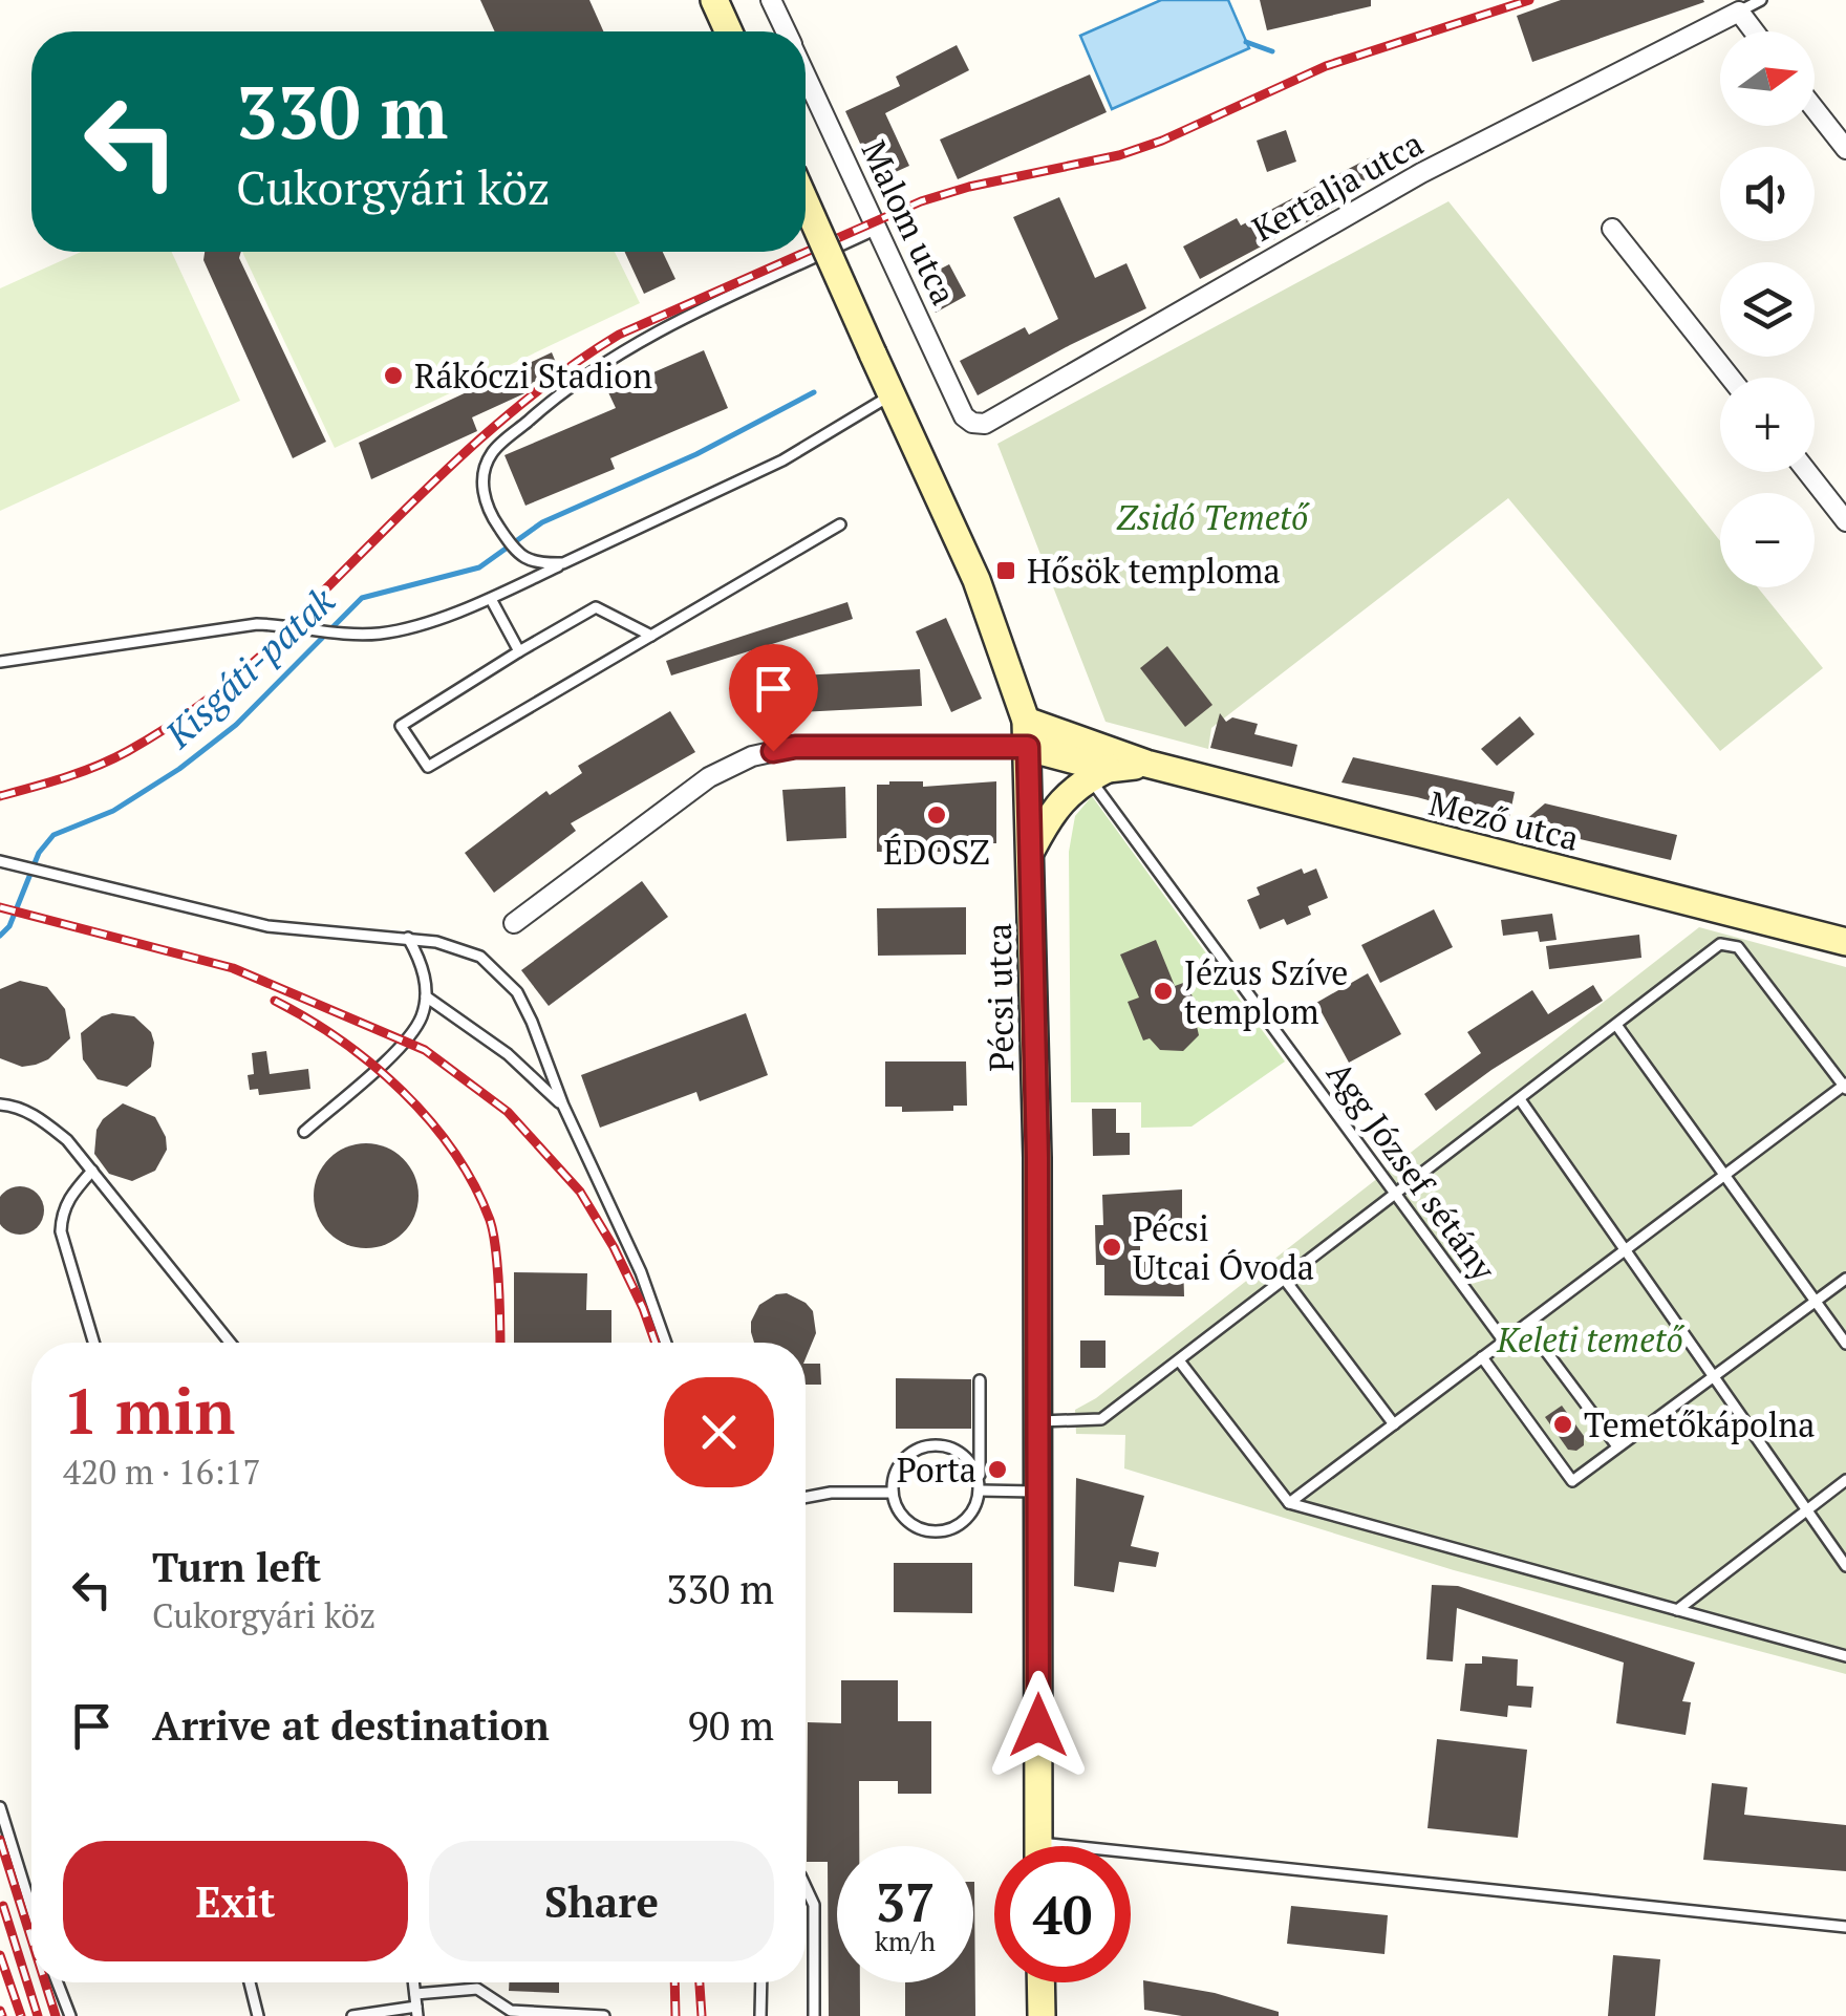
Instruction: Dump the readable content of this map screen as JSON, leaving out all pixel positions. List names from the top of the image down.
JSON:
{
  "streets": {
    "street": [
      "Kertalja utca",
      "Malom utca",
      "Mező utca",
      "Pécsi utca"
    ],
    "lane": ["Agg József sétány"]
  },
  "crossings": [
    ["Kertalja utca", "Malom utca"],
    ["Mező utca", "Pécsi utca"]
  ],
  "water": ["Kisgáti-patak"],
  "parks": ["Zsidó Temető", "Keleti temető"],
  "places": {
    "other": [
      "Rákóczi Stadion",
      "ÉDOSZ",
      "Jézus Szíve templom",
      "Pécsi Utcai Óvoda",
      "Temetőkápolna",
      "Porta"
    ],
    "transit": ["Hősök temploma"]
  },
  "north": "right",
  "page": {
    "map_buttons": ["+", "−"],
    "turn": ["330 m", "Cukorgyári köz"],
    "heading": ["1 min", "420 m · 16:17"],
    "list": [
      {
        "name": "Turn left",
        "note": "Cukorgyári köz",
        "value": "330 m"
      },
      {
        "name": "Arrive at destination",
        "value": "90 m"
      }
    ],
    "buttons": ["Exit", "Share"],
    "speed": "37 km/h",
    "limit": "40"
  }
}
